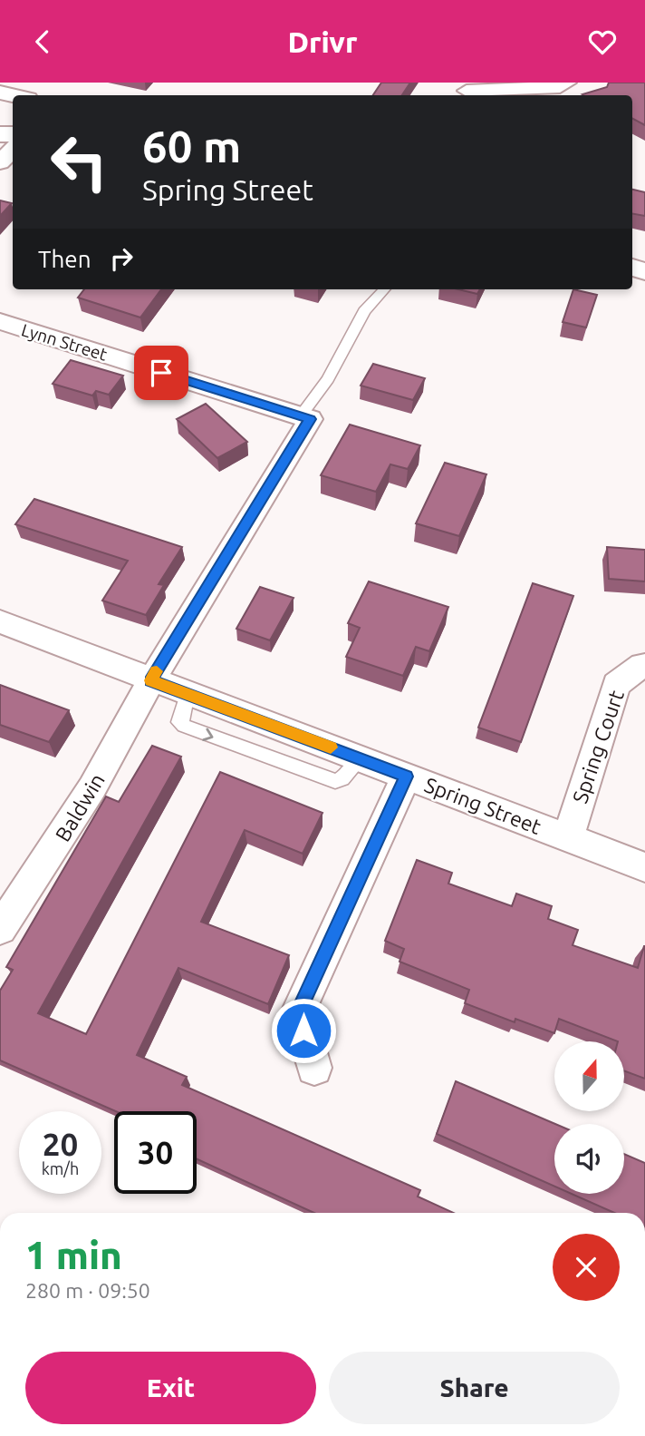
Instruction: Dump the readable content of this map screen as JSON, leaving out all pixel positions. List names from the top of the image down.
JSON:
{
  "streets": {
    "street": [
      "Lynn Street",
      "Spring Court",
      "Spring Street",
      "Baldwin"
    ]
  },
  "crossings": [
    ["Lynn Street", "Baldwin"],
    ["Spring Court", "Spring Street"],
    ["Spring Street", "Baldwin"]
  ],
  "north": "top",
  "page": {
    "header": "Drivr",
    "turn": ["60 m", "Spring Street"],
    "then": "Then",
    "speed": "20 km/h",
    "limit": "30",
    "heading": ["1 min", "280 m · 09:50"],
    "buttons": ["Exit", "Share"]
  }
}
